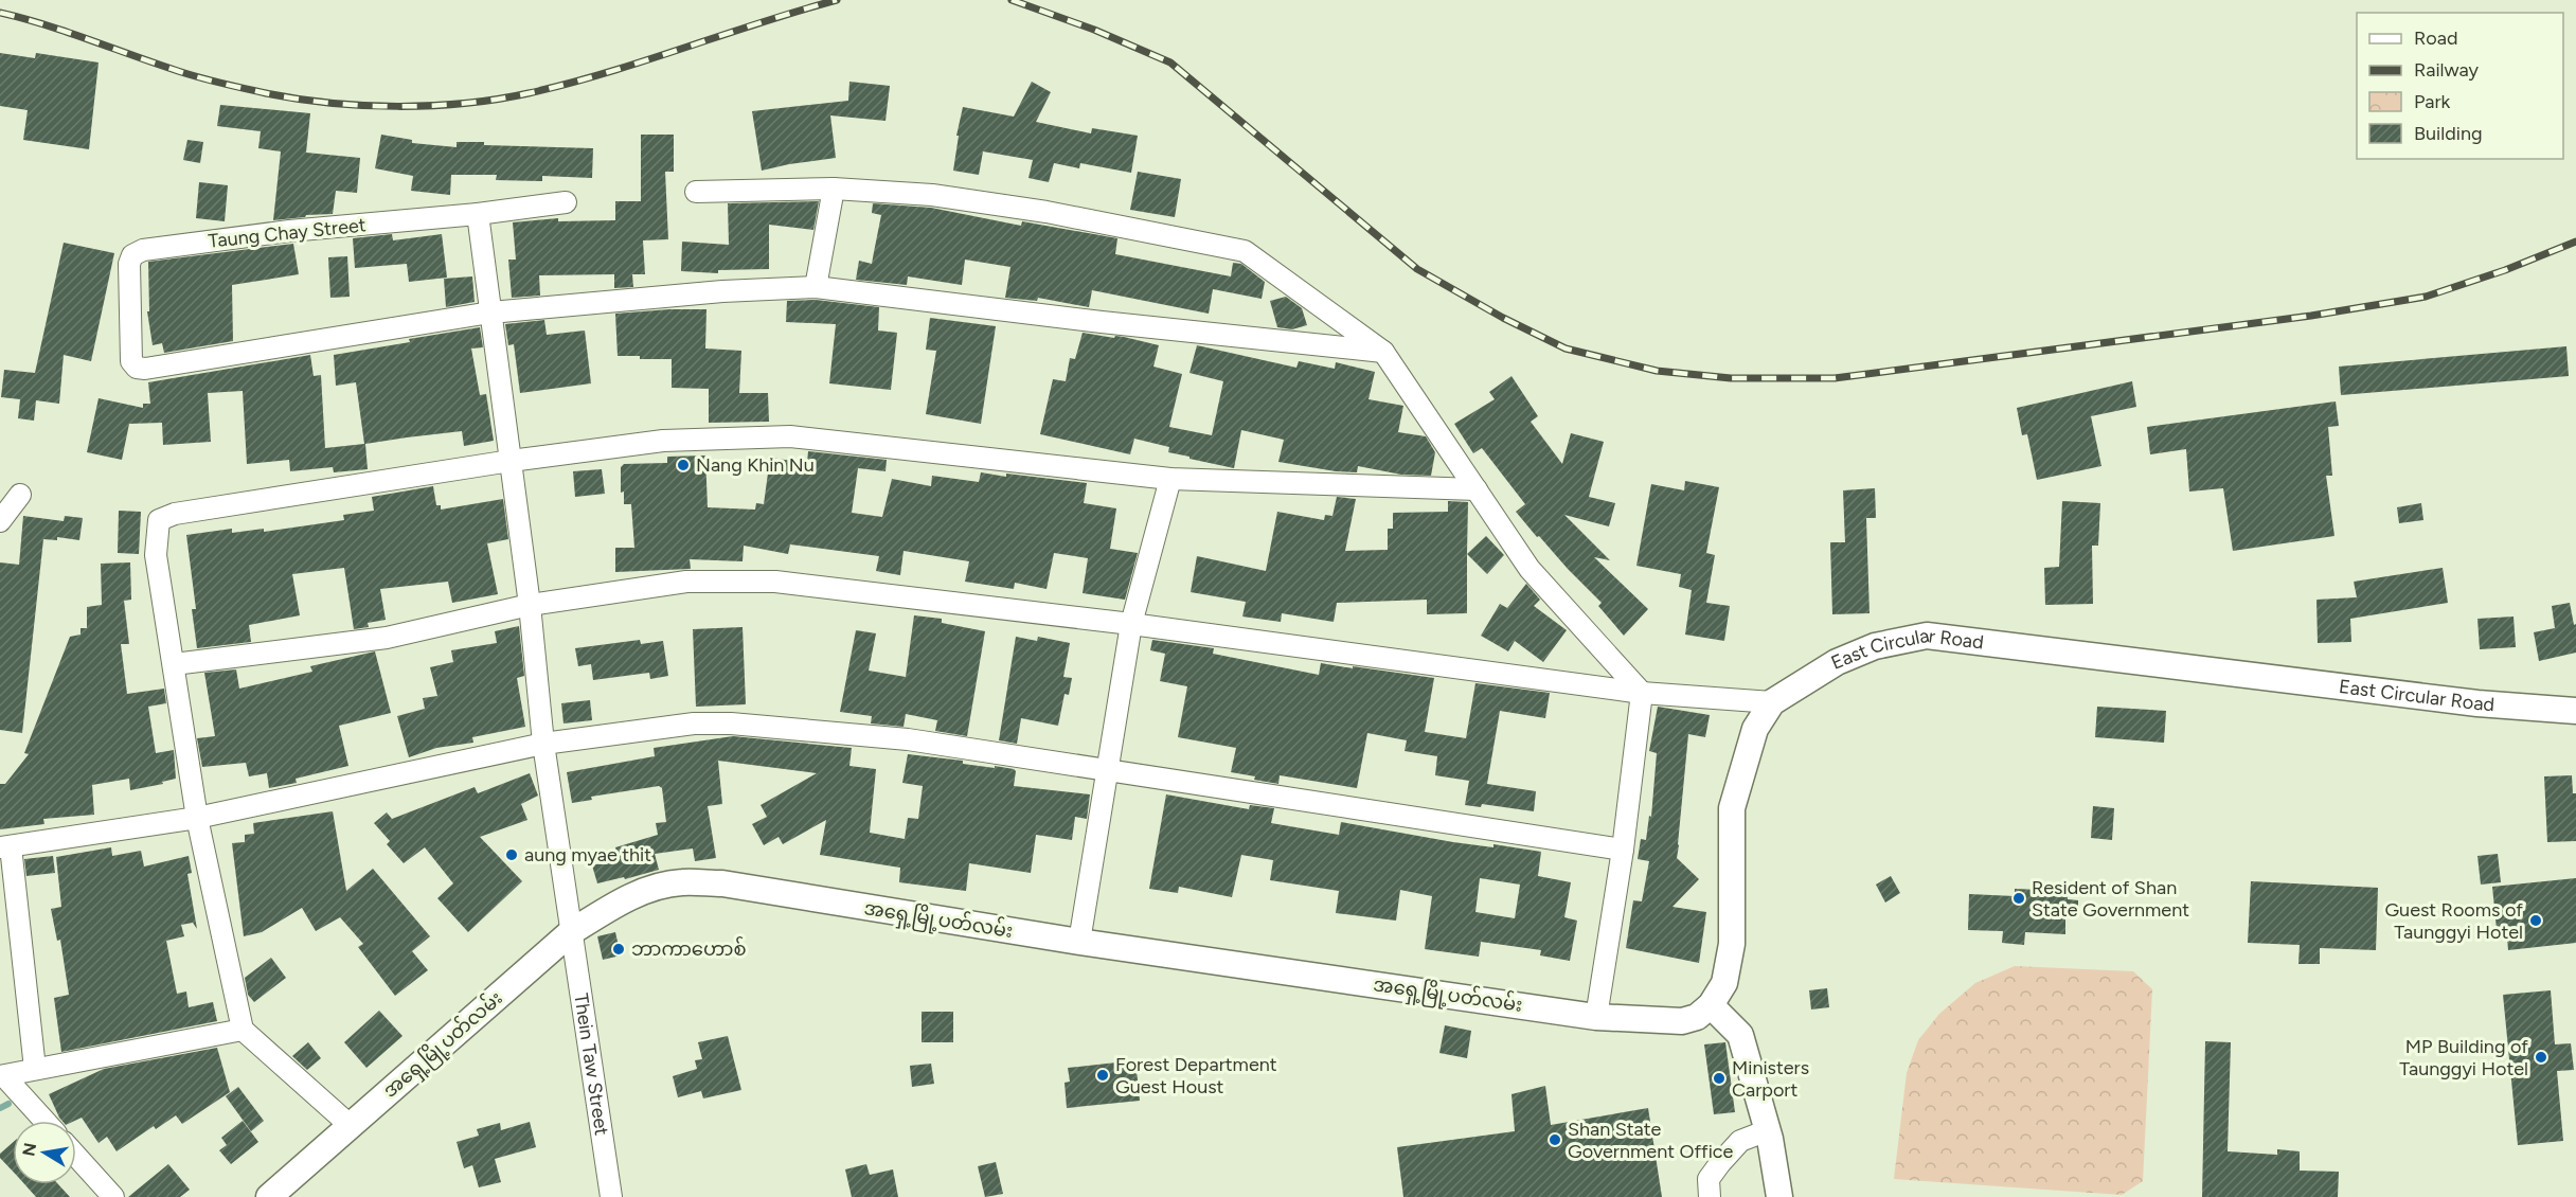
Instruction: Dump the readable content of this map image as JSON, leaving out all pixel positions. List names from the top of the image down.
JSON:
{
  "streets": {
    "street": [
      "Taung Chay Street",
      "East Circular Road",
      "အရှေ့မြို့ပတ်လမ်း",
      "Thein Taw Street"
    ]
  },
  "crossings": [
    ["Taung Chay Street", "Thein Taw Street"],
    ["East Circular Road", "အရှေ့မြို့ပတ်လမ်း"],
    ["အရှေ့မြို့ပတ်လမ်း", "Thein Taw Street"]
  ],
  "places": [
    "Nang Khin Nu",
    "aung myae thit",
    "Resident of Shan State Government",
    "Guest Rooms of Taunggyi Hotel",
    "ဘာကာဟောစ်",
    "MP Building of Taunggyi Hotel",
    "Forest Department Guest Houst",
    "Ministers Carport",
    "Shan State Government Office"
  ],
  "legend": [
    "Road",
    "Railway",
    "Park",
    "Building"
  ],
  "north": "left"
}
